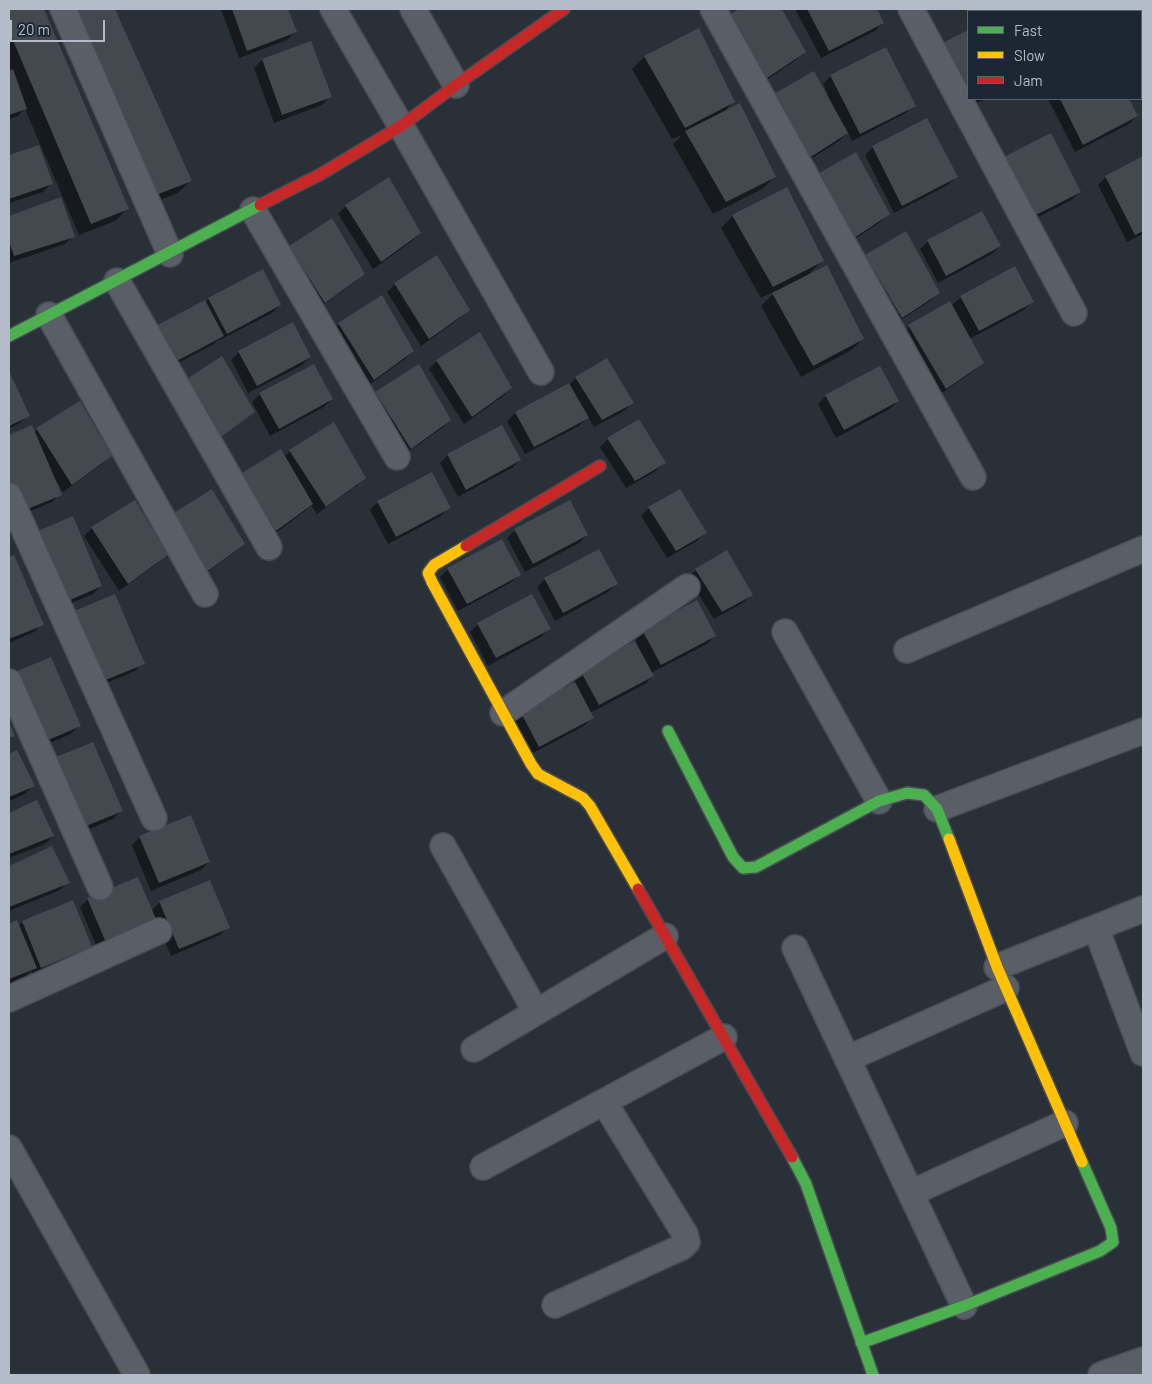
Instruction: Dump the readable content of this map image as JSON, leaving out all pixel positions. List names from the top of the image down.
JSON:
{
  "legend": ["Fast", "Slow", "Jam"],
  "scale_bar": "20 m"
}
